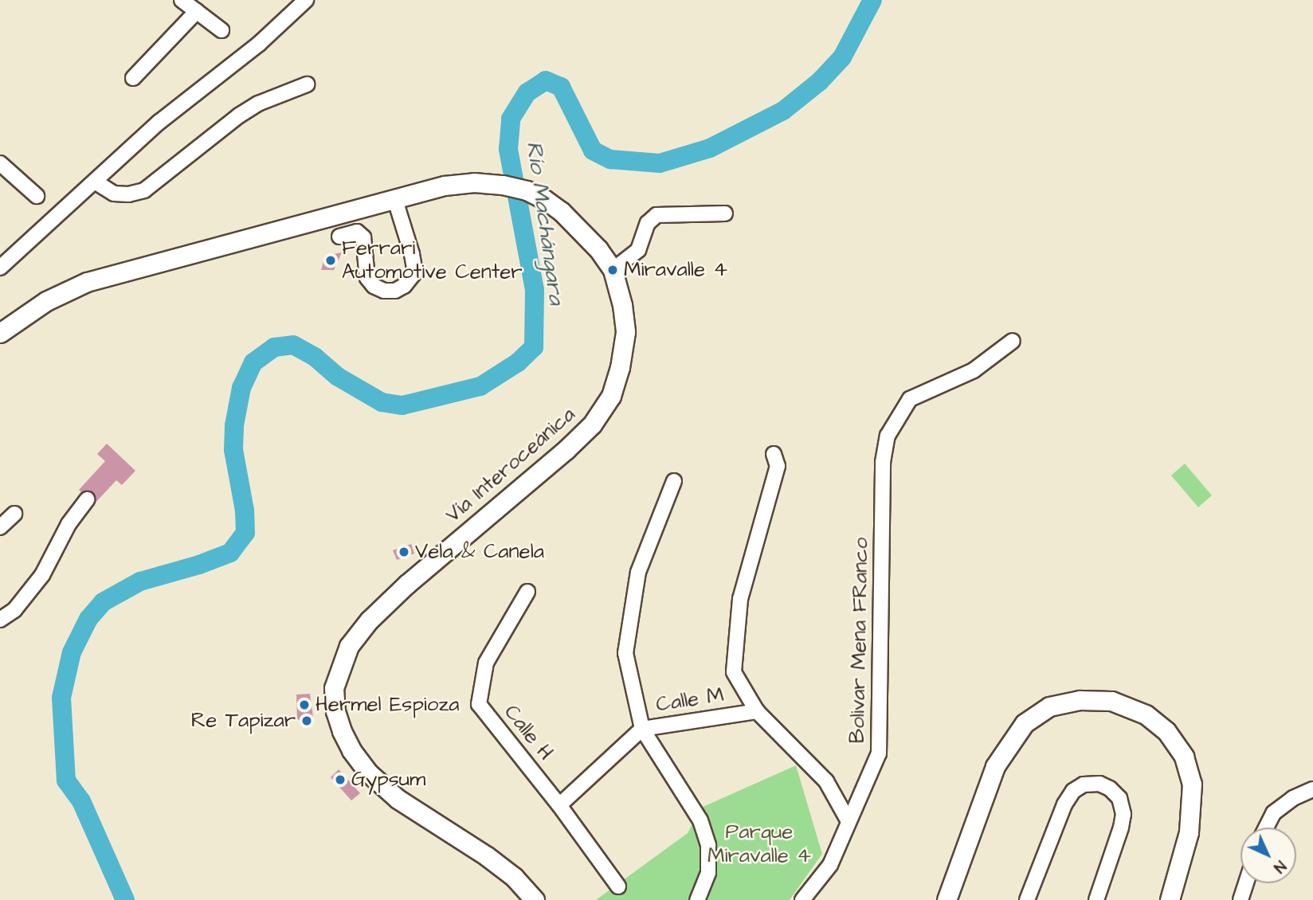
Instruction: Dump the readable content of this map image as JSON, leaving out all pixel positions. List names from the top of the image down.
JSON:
{
  "streets": {
    "main road": ["Vía Interoceánica"],
    "street": ["Bolivar Mena FRanco", "Calle M", "Calle H"]
  },
  "crossings": [
    ["Calle M", "Calle H"]
  ],
  "water": ["Río Machángara"],
  "parks": ["Parque Miravalle 4"],
  "places": [
    "Ferrari Automotive Center",
    "Miravalle 4",
    "Vela & Canela",
    "Hermel Espioza",
    "Re Tapizar",
    "Gypsum"
  ],
  "north": "bottom right"
}
